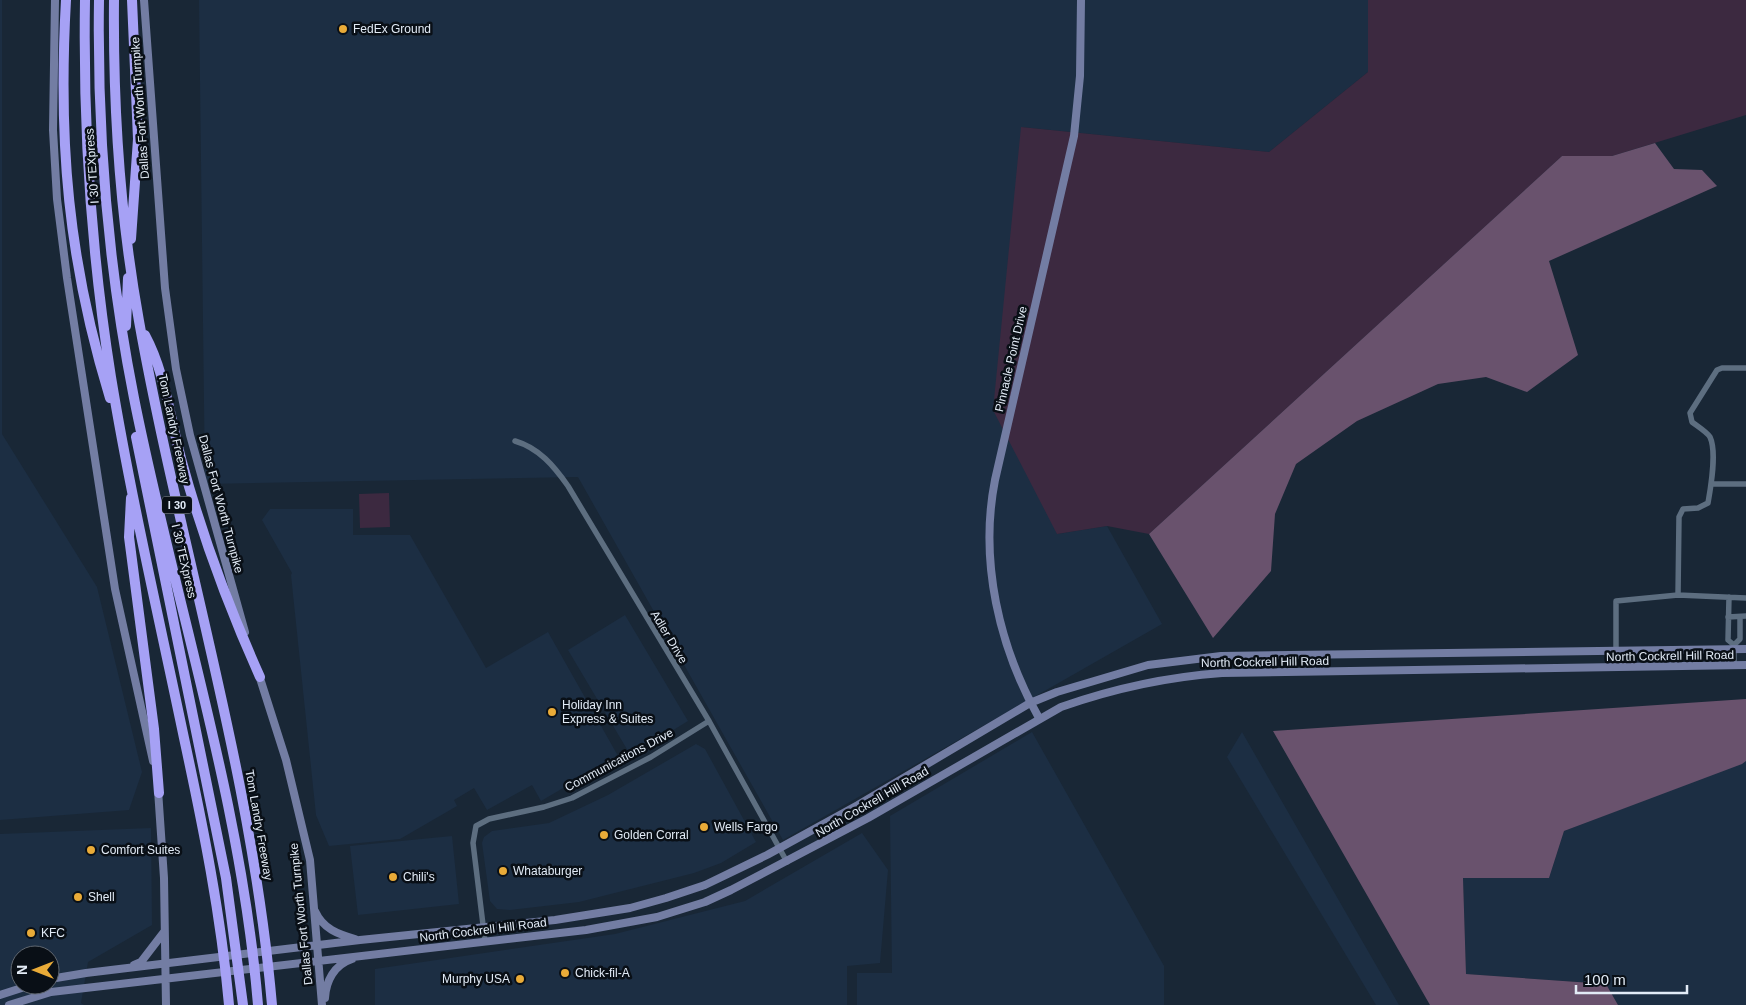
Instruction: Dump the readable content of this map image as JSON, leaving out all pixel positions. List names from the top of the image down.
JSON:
{
  "streets": {
    "highway": ["I 30 TEXpress", "Tom Landry Freeway", "I 30"],
    "main road": ["Dallas Fort Worth Turnpike", "Pinnacle Point Drive", "North Cockrell Hill Road"],
    "street": ["Adler Drive", "Communications Drive"]
  },
  "crossings": [
    ["Dallas Fort Worth Turnpike", "North Cockrell Hill Road"],
    ["Pinnacle Point Drive", "North Cockrell Hill Road"],
    ["Adler Drive", "North Cockrell Hill Road"],
    ["Adler Drive", "Communications Drive"],
    ["North Cockrell Hill Road", "Communications Drive"]
  ],
  "places": [
    "FedEx Ground",
    "Holiday Inn Express & Suites",
    "Wells Fargo",
    "Golden Corral",
    "Comfort Suites",
    "Whataburger",
    "Chili's",
    "Shell",
    "KFC",
    "Chick-fil-A",
    "Murphy USA"
  ],
  "scale_bar": "100 m",
  "north": "left"
}
